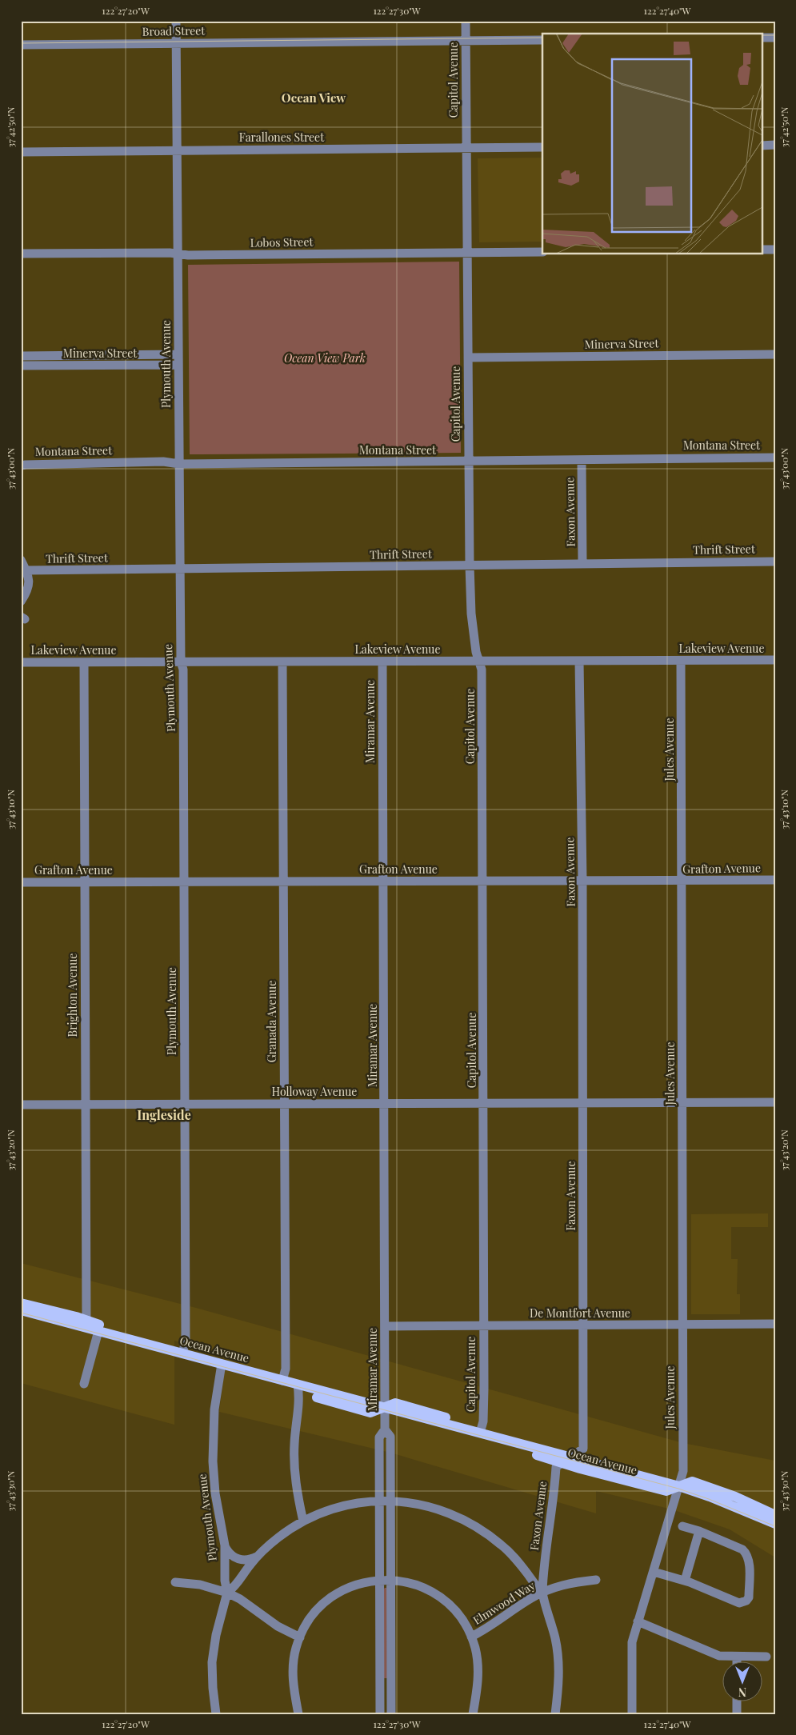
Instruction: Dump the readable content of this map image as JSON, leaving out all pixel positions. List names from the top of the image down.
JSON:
{
  "streets": {
    "main road": ["Ocean Avenue"],
    "street": [
      "Broad Street",
      "Capitol Avenue",
      "Farallones Street",
      "Lobos Street",
      "Minerva Street",
      "Plymouth Avenue",
      "Montana Street",
      "Faxon Avenue",
      "Thrift Street",
      "Lakeview Avenue",
      "Miramar Avenue",
      "Jules Avenue",
      "Grafton Avenue",
      "Brighton Avenue",
      "Granada Avenue",
      "Holloway Avenue",
      "De Montfort Avenue",
      "Elmwood Way"
    ]
  },
  "crossings": [
    ["Broad Street", "Capitol Avenue"],
    ["Broad Street", "Plymouth Avenue"],
    ["Capitol Avenue", "Farallones Street"],
    ["Capitol Avenue", "Lobos Street"],
    ["Capitol Avenue", "Minerva Street"],
    ["Capitol Avenue", "Montana Street"],
    ["Capitol Avenue", "Thrift Street"],
    ["Capitol Avenue", "Lakeview Avenue"],
    ["Capitol Avenue", "Grafton Avenue"],
    ["Capitol Avenue", "Holloway Avenue"],
    ["Capitol Avenue", "De Montfort Avenue"],
    ["Capitol Avenue", "Ocean Avenue"],
    ["Farallones Street", "Plymouth Avenue"],
    ["Lobos Street", "Plymouth Avenue"],
    ["Minerva Street", "Plymouth Avenue"],
    ["Plymouth Avenue", "Montana Street"],
    ["Plymouth Avenue", "Thrift Street"],
    ["Plymouth Avenue", "Lakeview Avenue"],
    ["Plymouth Avenue", "Grafton Avenue"],
    ["Plymouth Avenue", "Holloway Avenue"],
    ["Plymouth Avenue", "Ocean Avenue"],
    ["Montana Street", "Faxon Avenue"],
    ["Faxon Avenue", "Thrift Street"],
    ["Faxon Avenue", "Lakeview Avenue"],
    ["Faxon Avenue", "Grafton Avenue"],
    ["Faxon Avenue", "Holloway Avenue"],
    ["Faxon Avenue", "De Montfort Avenue"],
    ["Faxon Avenue", "Ocean Avenue"],
    ["Faxon Avenue", "Elmwood Way"],
    ["Lakeview Avenue", "Miramar Avenue"],
    ["Lakeview Avenue", "Jules Avenue"],
    ["Lakeview Avenue", "Brighton Avenue"],
    ["Lakeview Avenue", "Granada Avenue"],
    ["Miramar Avenue", "Grafton Avenue"],
    ["Miramar Avenue", "Holloway Avenue"],
    ["Miramar Avenue", "De Montfort Avenue"],
    ["Miramar Avenue", "Ocean Avenue"],
    ["Jules Avenue", "Grafton Avenue"],
    ["Jules Avenue", "Holloway Avenue"],
    ["Jules Avenue", "De Montfort Avenue"],
    ["Jules Avenue", "Ocean Avenue"],
    ["Grafton Avenue", "Brighton Avenue"],
    ["Grafton Avenue", "Granada Avenue"],
    ["Brighton Avenue", "Holloway Avenue"],
    ["Brighton Avenue", "Ocean Avenue"],
    ["Granada Avenue", "Holloway Avenue"],
    ["Granada Avenue", "Ocean Avenue"]
  ],
  "districts": ["Ocean View", "Ingleside"],
  "parks": ["Ocean View Park"],
  "north": "bottom",
  "coordinates": [
    "122°27'20\"W",
    "122°27'30\"W",
    "122°27'40\"W",
    "37°42'50\"N",
    "37°43'00\"N",
    "37°43'10\"N",
    "37°43'20\"N",
    "37°43'30\"N"
  ]
}
